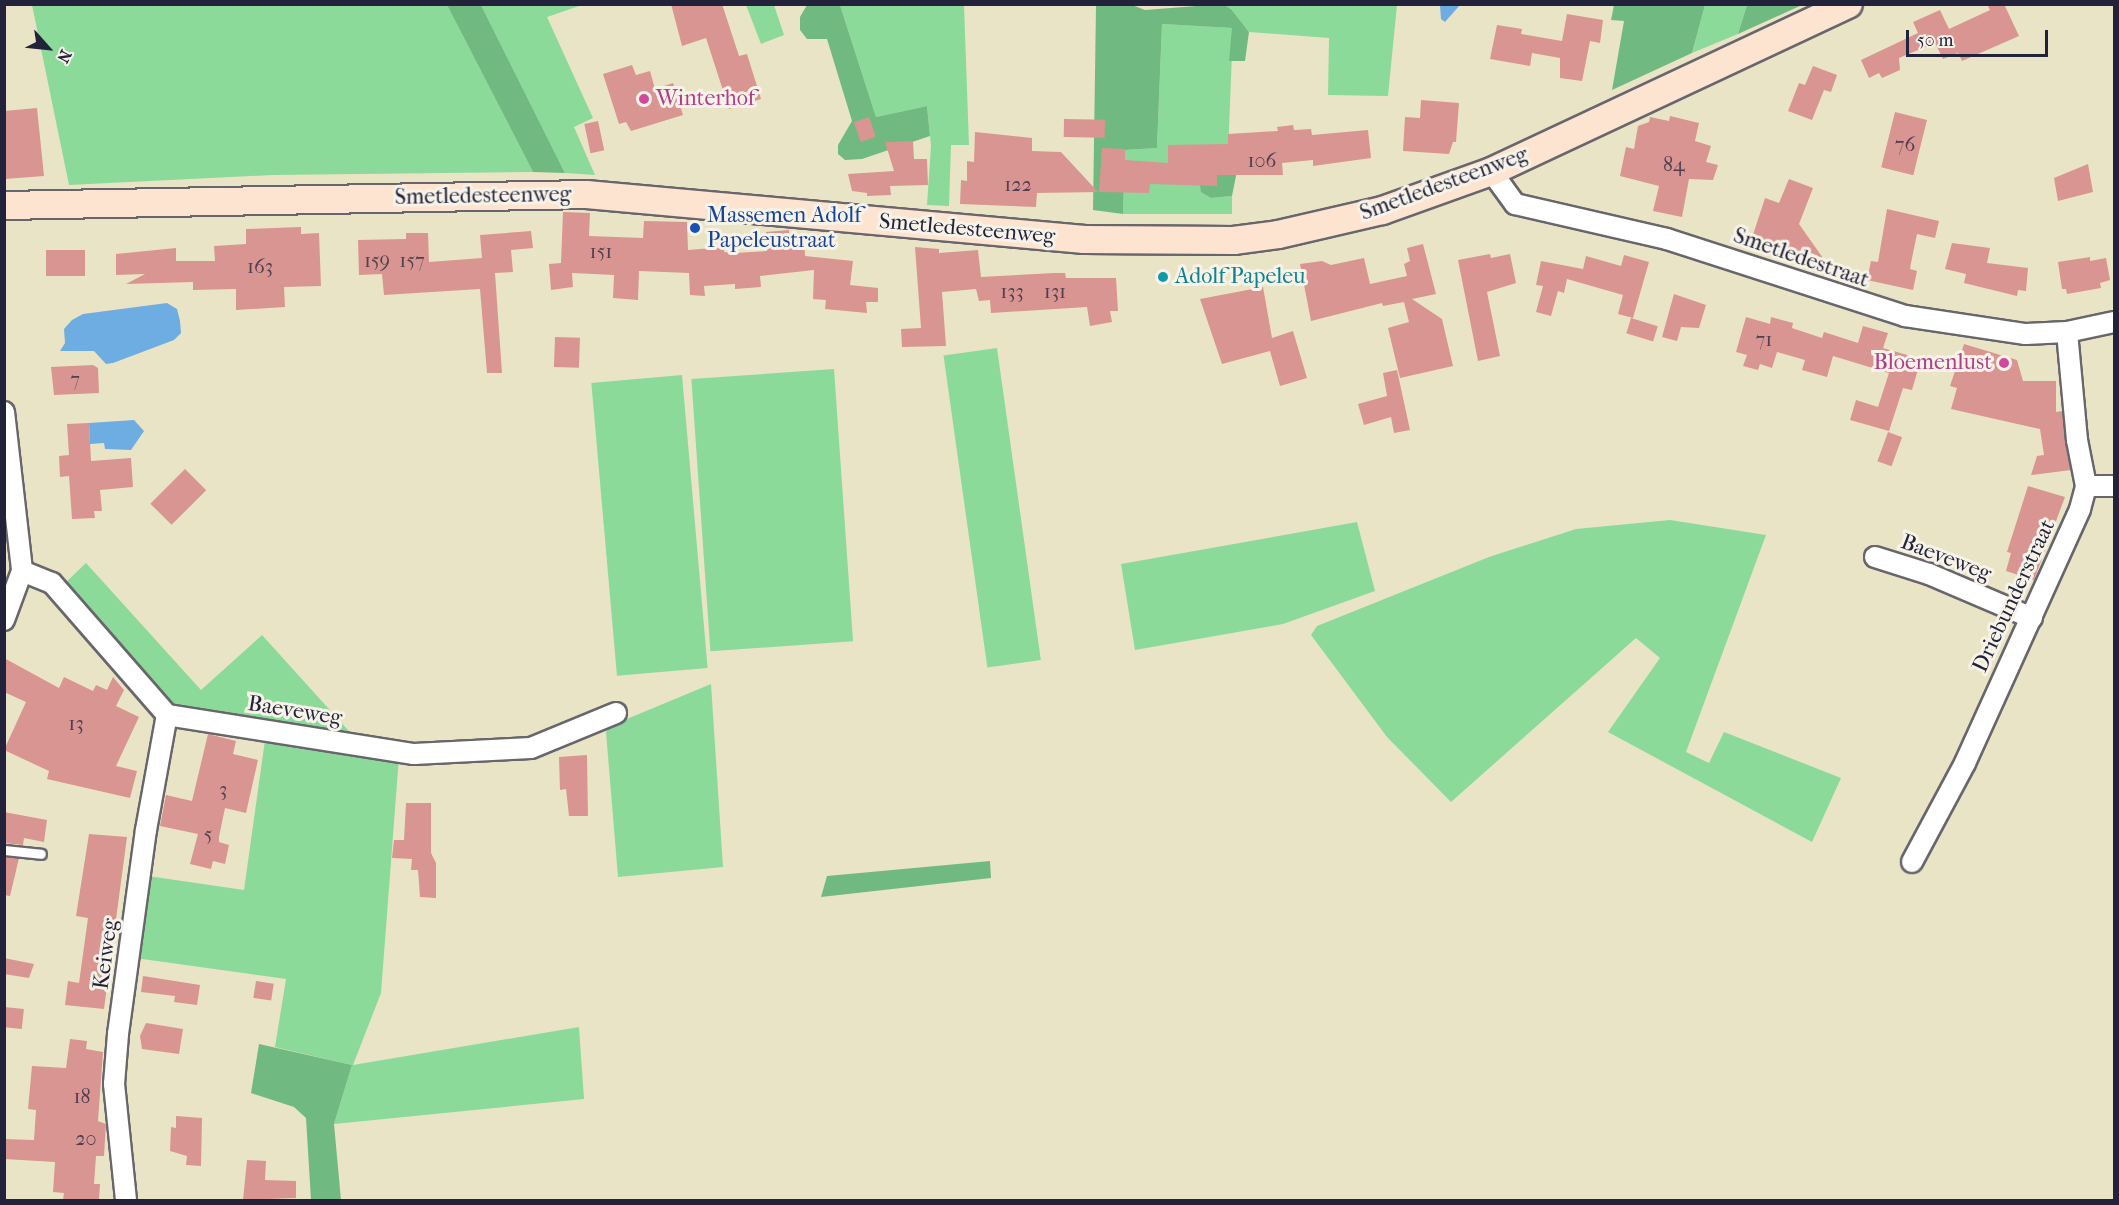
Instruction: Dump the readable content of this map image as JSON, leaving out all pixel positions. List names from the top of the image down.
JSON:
{
  "streets": {
    "street": [
      "Smetledesteenweg",
      "Smetledestraat",
      "Baeveweg",
      "Driebunderstraat",
      "Keiweg"
    ]
  },
  "crossings": [
    ["Smetledesteenweg", "Smetledestraat"],
    ["Smetledestraat", "Driebunderstraat"],
    ["Baeveweg", "Driebunderstraat"],
    ["Baeveweg", "Keiweg"]
  ],
  "places": [
    "Winterhof",
    "Massemen Adolf Papeleustraat",
    "Adolf Papeleu",
    "Bloemenlust"
  ],
  "house_numbers": [
    "76",
    "106",
    "84",
    "122",
    "151",
    "159",
    "157",
    "163",
    "133",
    "131",
    "71",
    "7",
    "13",
    "3",
    "5",
    "18",
    "20"
  ],
  "scale_bar": "50 m",
  "north": "bottom right"
}
